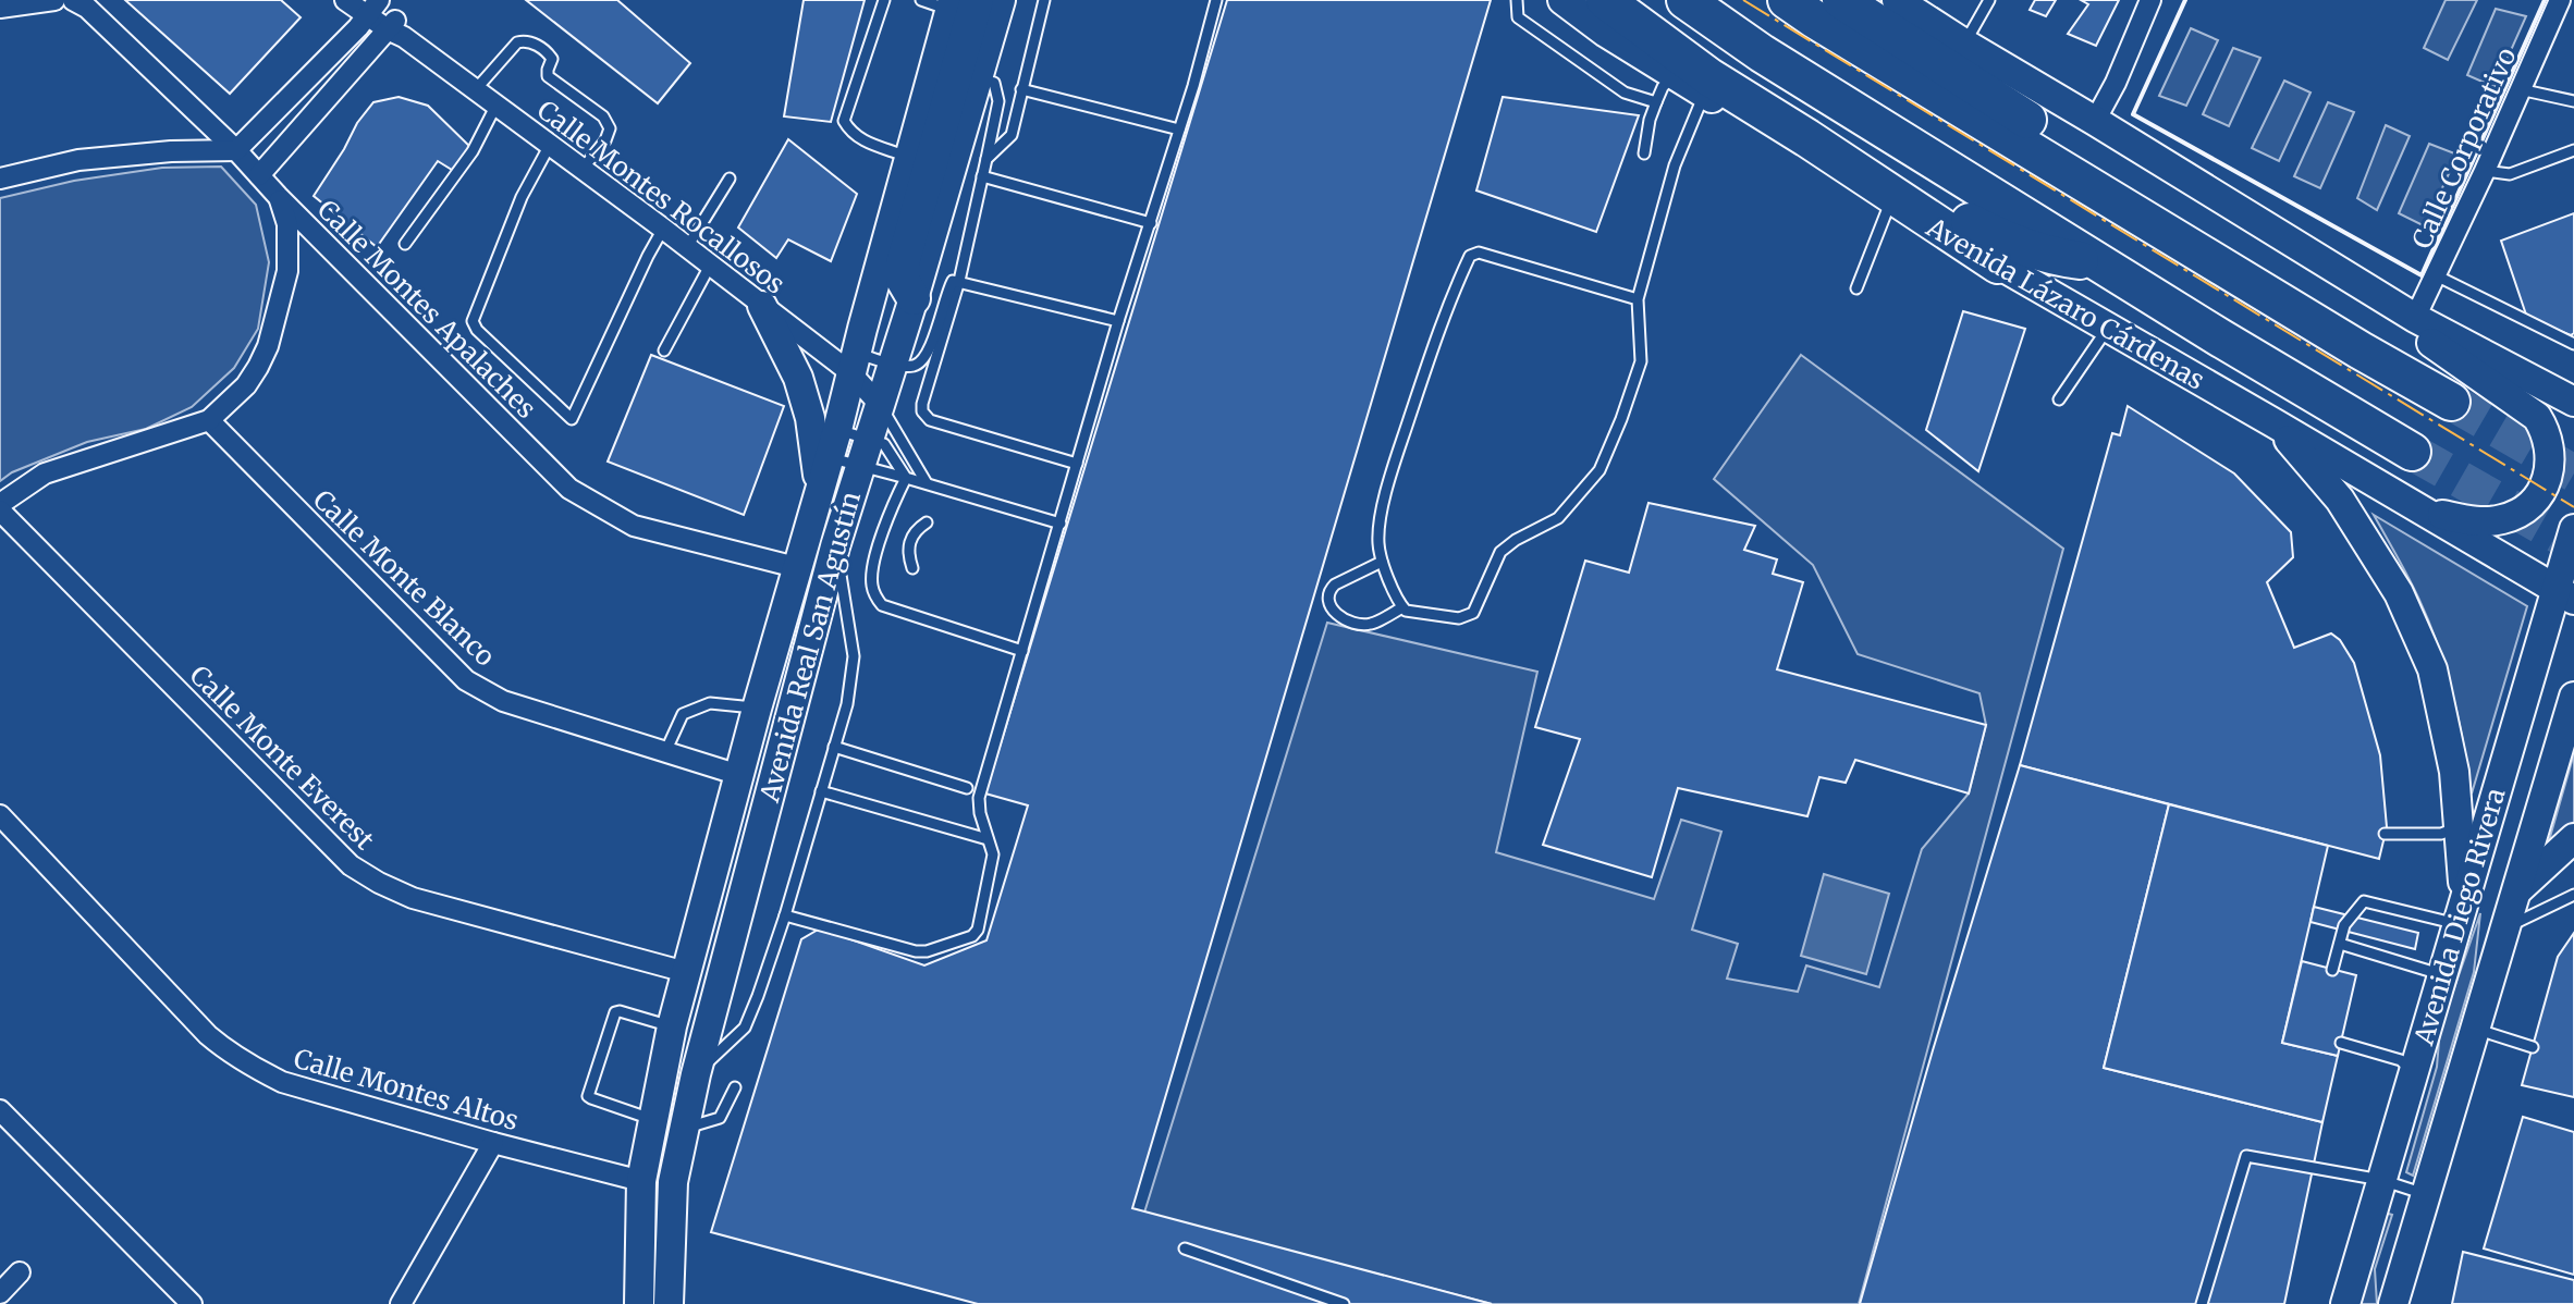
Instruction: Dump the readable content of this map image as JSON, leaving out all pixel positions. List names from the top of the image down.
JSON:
{
  "streets": {
    "highway": ["Avenida Lázaro Cárdenas"],
    "street": [
      "Calle Corporativo",
      "Calle Montes Rocallosos",
      "Calle Montes Apalaches",
      "Calle Monte Blanco",
      "Avenida Real San Agustín",
      "Calle Monte Everest",
      "Avenida Diego Rivera",
      "Calle Montes Altos"
    ]
  },
  "crossings": [
    ["Calle Montes Rocallosos", "Avenida Real San Agustín"],
    ["Avenida Lázaro Cárdenas", "Avenida Diego Rivera"],
    ["Calle Montes Apalaches", "Avenida Real San Agustín"],
    ["Calle Monte Blanco", "Avenida Real San Agustín"],
    ["Avenida Real San Agustín", "Calle Monte Everest"],
    ["Avenida Real San Agustín", "Calle Montes Altos"]
  ]
}
